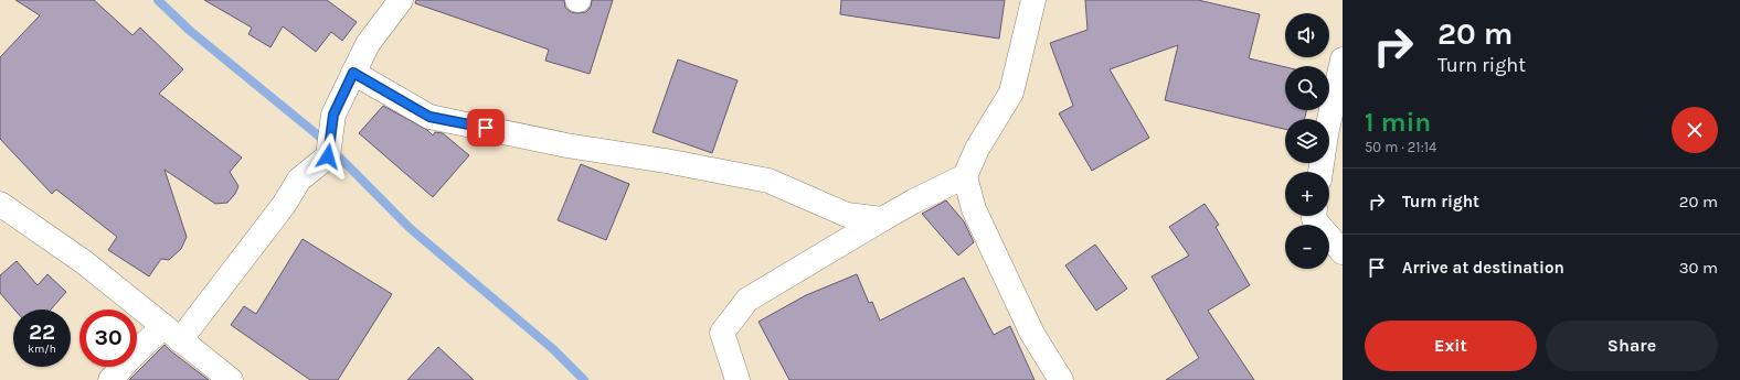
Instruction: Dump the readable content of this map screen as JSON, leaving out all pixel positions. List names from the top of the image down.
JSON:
{
  "page": {
    "turn": ["20 m", "Turn right"],
    "map_buttons": ["+", "−"],
    "heading": ["1 min", "50 m · 21:14"],
    "list": [
      {
        "name": "Turn right",
        "value": "20 m"
      },
      {
        "name": "Arrive at destination",
        "value": "30 m"
      }
    ],
    "speed": "22 km/h",
    "limit": "30",
    "buttons": ["Exit", "Share"]
  }
}
